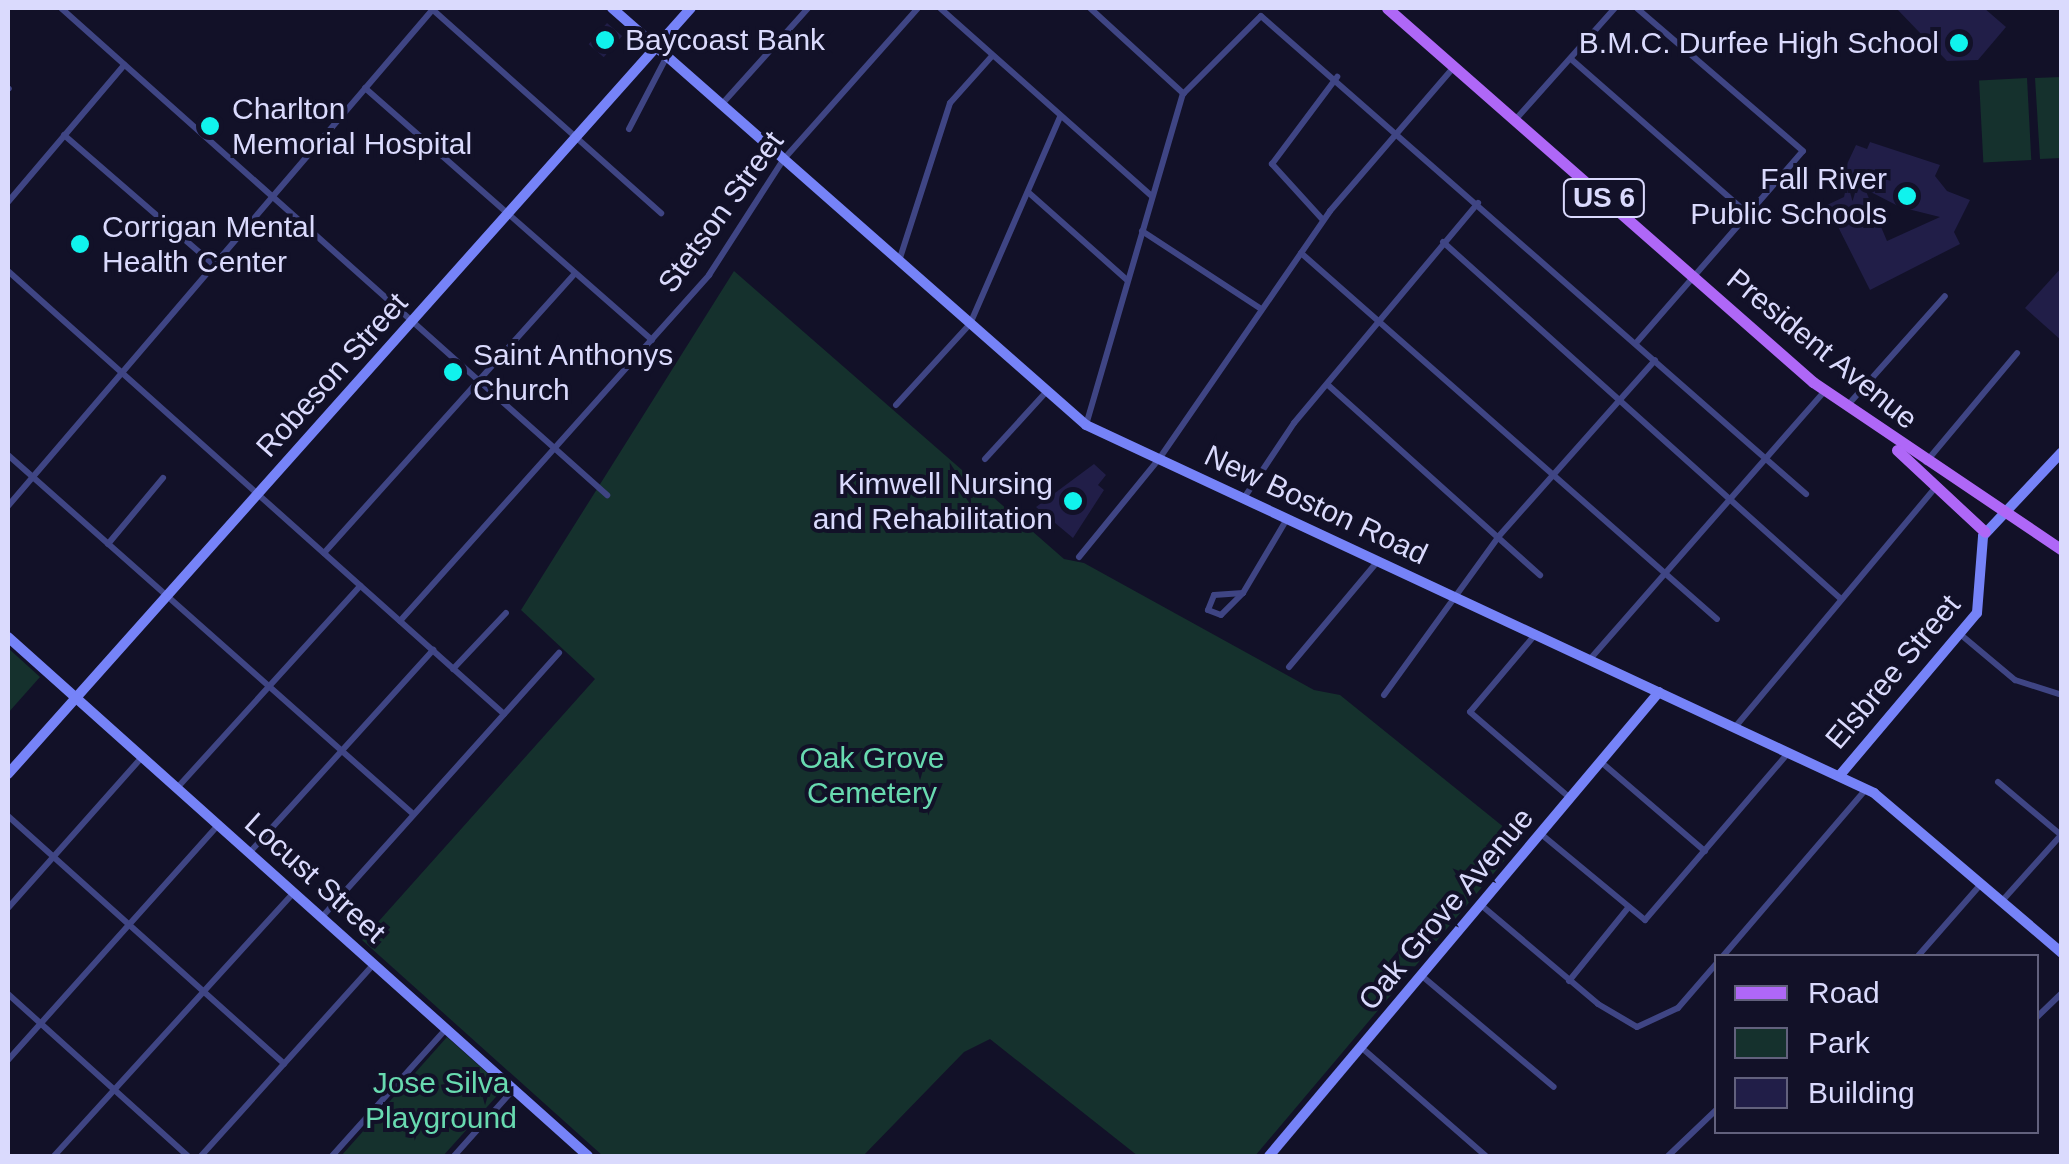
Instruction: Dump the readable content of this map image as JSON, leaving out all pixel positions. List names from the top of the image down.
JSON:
{
  "streets": {
    "main road": ["US 6", "President Avenue"],
    "street": [
      "Stetson Street",
      "Robeson Street",
      "New Boston Road",
      "Elsbree Street",
      "Locust Street",
      "Oak Grove Avenue"
    ]
  },
  "crossings": [
    ["Stetson Street", "New Boston Road"],
    ["Robeson Street", "New Boston Road"],
    ["Robeson Street", "Locust Street"],
    ["New Boston Road", "Elsbree Street"],
    ["New Boston Road", "Oak Grove Avenue"]
  ],
  "parks": ["Oak Grove Cemetery", "Jose Silva Playground"],
  "places": [
    "Baycoast Bank",
    "B.M.C. Durfee High School",
    "Charlton Memorial Hospital",
    "Fall River Public Schools",
    "Corrigan Mental Health Center",
    "Saint Anthonys Church",
    "Kimwell Nursing and Rehabilitation"
  ],
  "legend": ["Road", "Park", "Building"]
}
